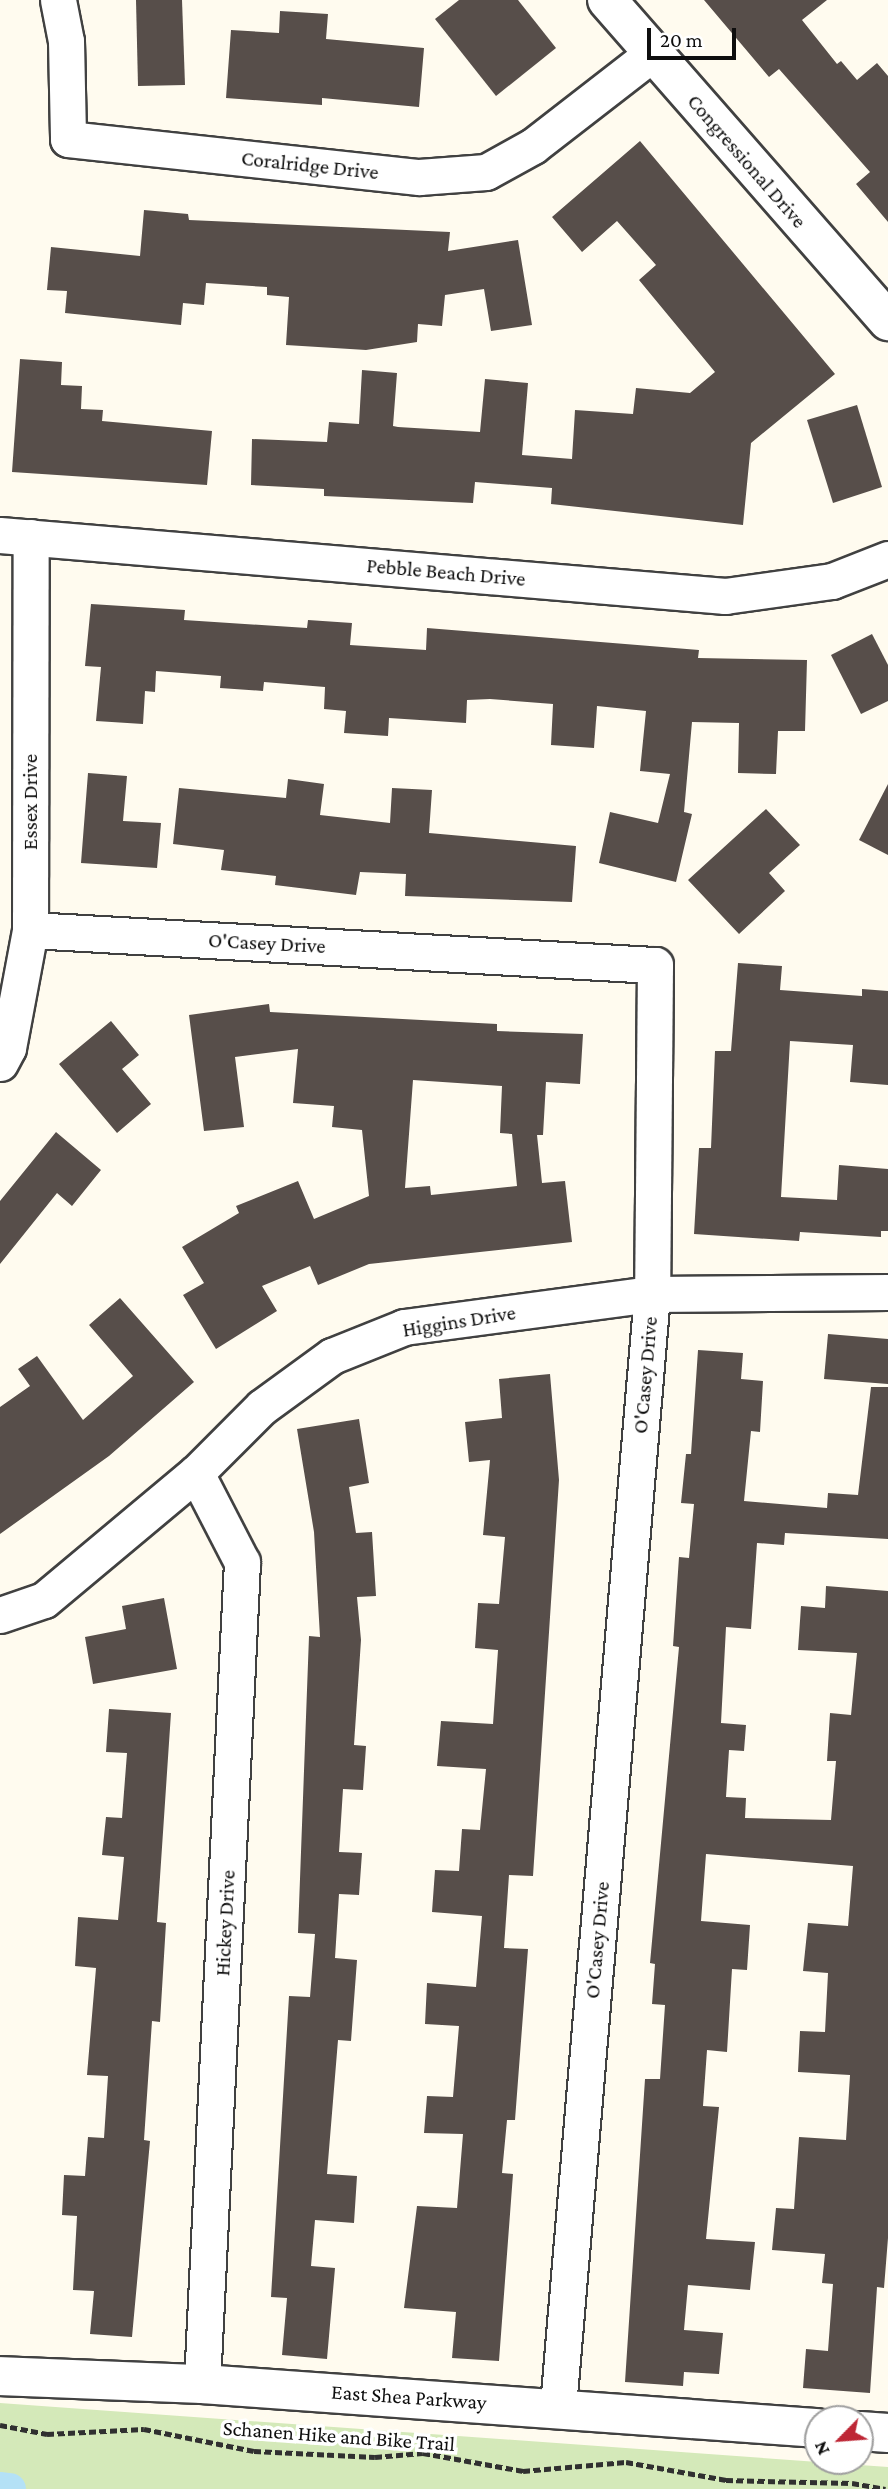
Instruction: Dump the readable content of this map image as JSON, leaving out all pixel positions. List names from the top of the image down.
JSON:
{
  "streets": {
    "street": [
      "Congressional Drive",
      "Coralridge Drive",
      "Pebble Beach Drive",
      "Essex Drive",
      "O'Casey Drive",
      "Higgins Drive",
      "Hickey Drive",
      "East Shea Parkway"
    ],
    "path": ["Schanen Hike and Bike Trail"]
  },
  "crossings": [
    ["Congressional Drive", "Coralridge Drive"],
    ["Pebble Beach Drive", "Essex Drive"],
    ["Essex Drive", "O'Casey Drive"],
    ["O'Casey Drive", "Higgins Drive"],
    ["O'Casey Drive", "East Shea Parkway"],
    ["Higgins Drive", "Hickey Drive"],
    ["Hickey Drive", "East Shea Parkway"]
  ],
  "scale_bar": "20 m",
  "north": "bottom left"
}
